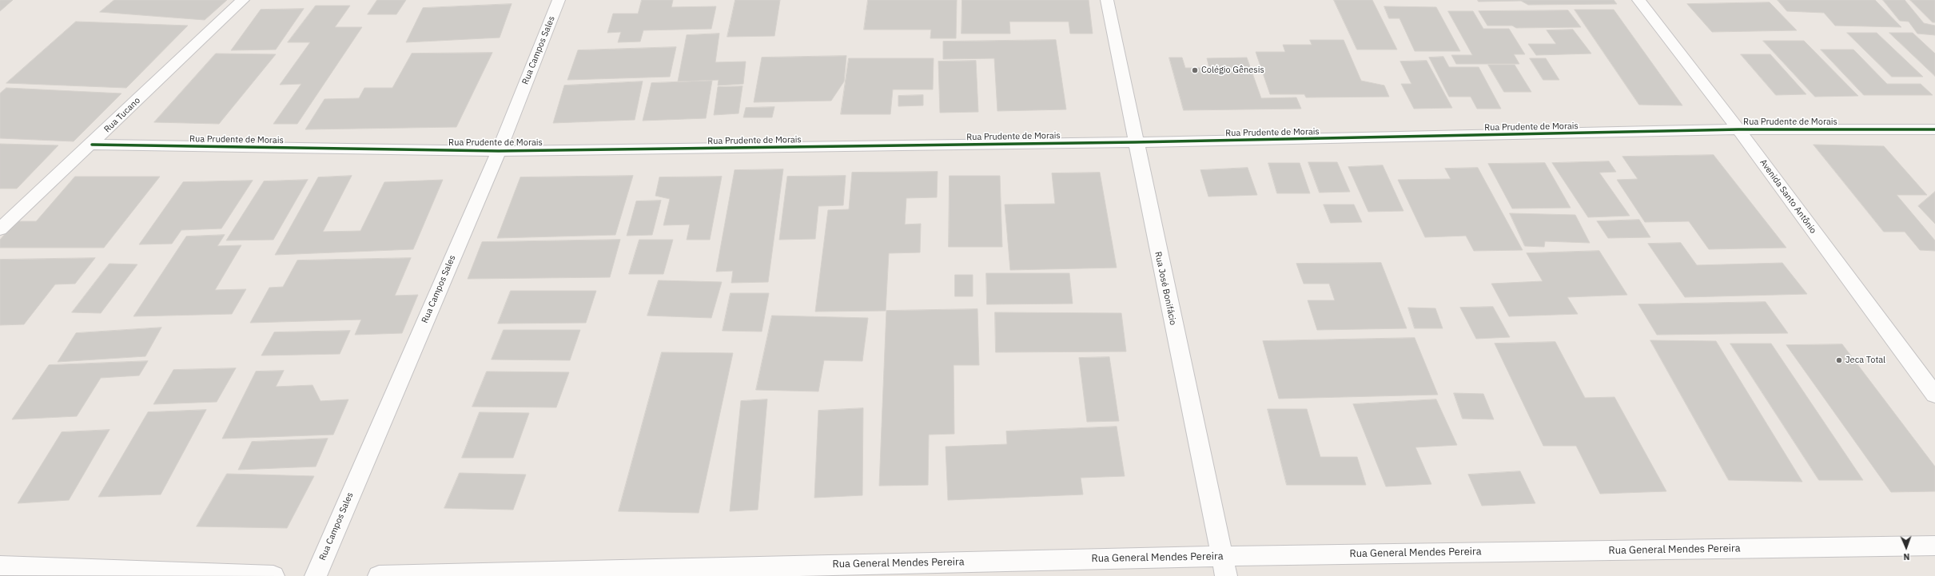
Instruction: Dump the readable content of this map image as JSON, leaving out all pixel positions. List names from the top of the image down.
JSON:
{
  "streets": {
    "street": [
      "Rua Campos Sales",
      "Rua Tucano",
      "Rua Prudente de Morais",
      "Avenida Santo Antônio",
      "Rua José Bonifácio",
      "Rua General Mendes Pereira"
    ]
  },
  "crossings": [
    ["Rua Campos Sales", "Rua Prudente de Morais"],
    ["Rua Tucano", "Rua Prudente de Morais"],
    ["Rua Prudente de Morais", "Avenida Santo Antônio"],
    ["Rua Prudente de Morais", "Rua José Bonifácio"],
    ["Rua José Bonifácio", "Rua General Mendes Pereira"]
  ],
  "places": ["Colégio Gênesis", "Jeca Total"],
  "north": "bottom"
}
